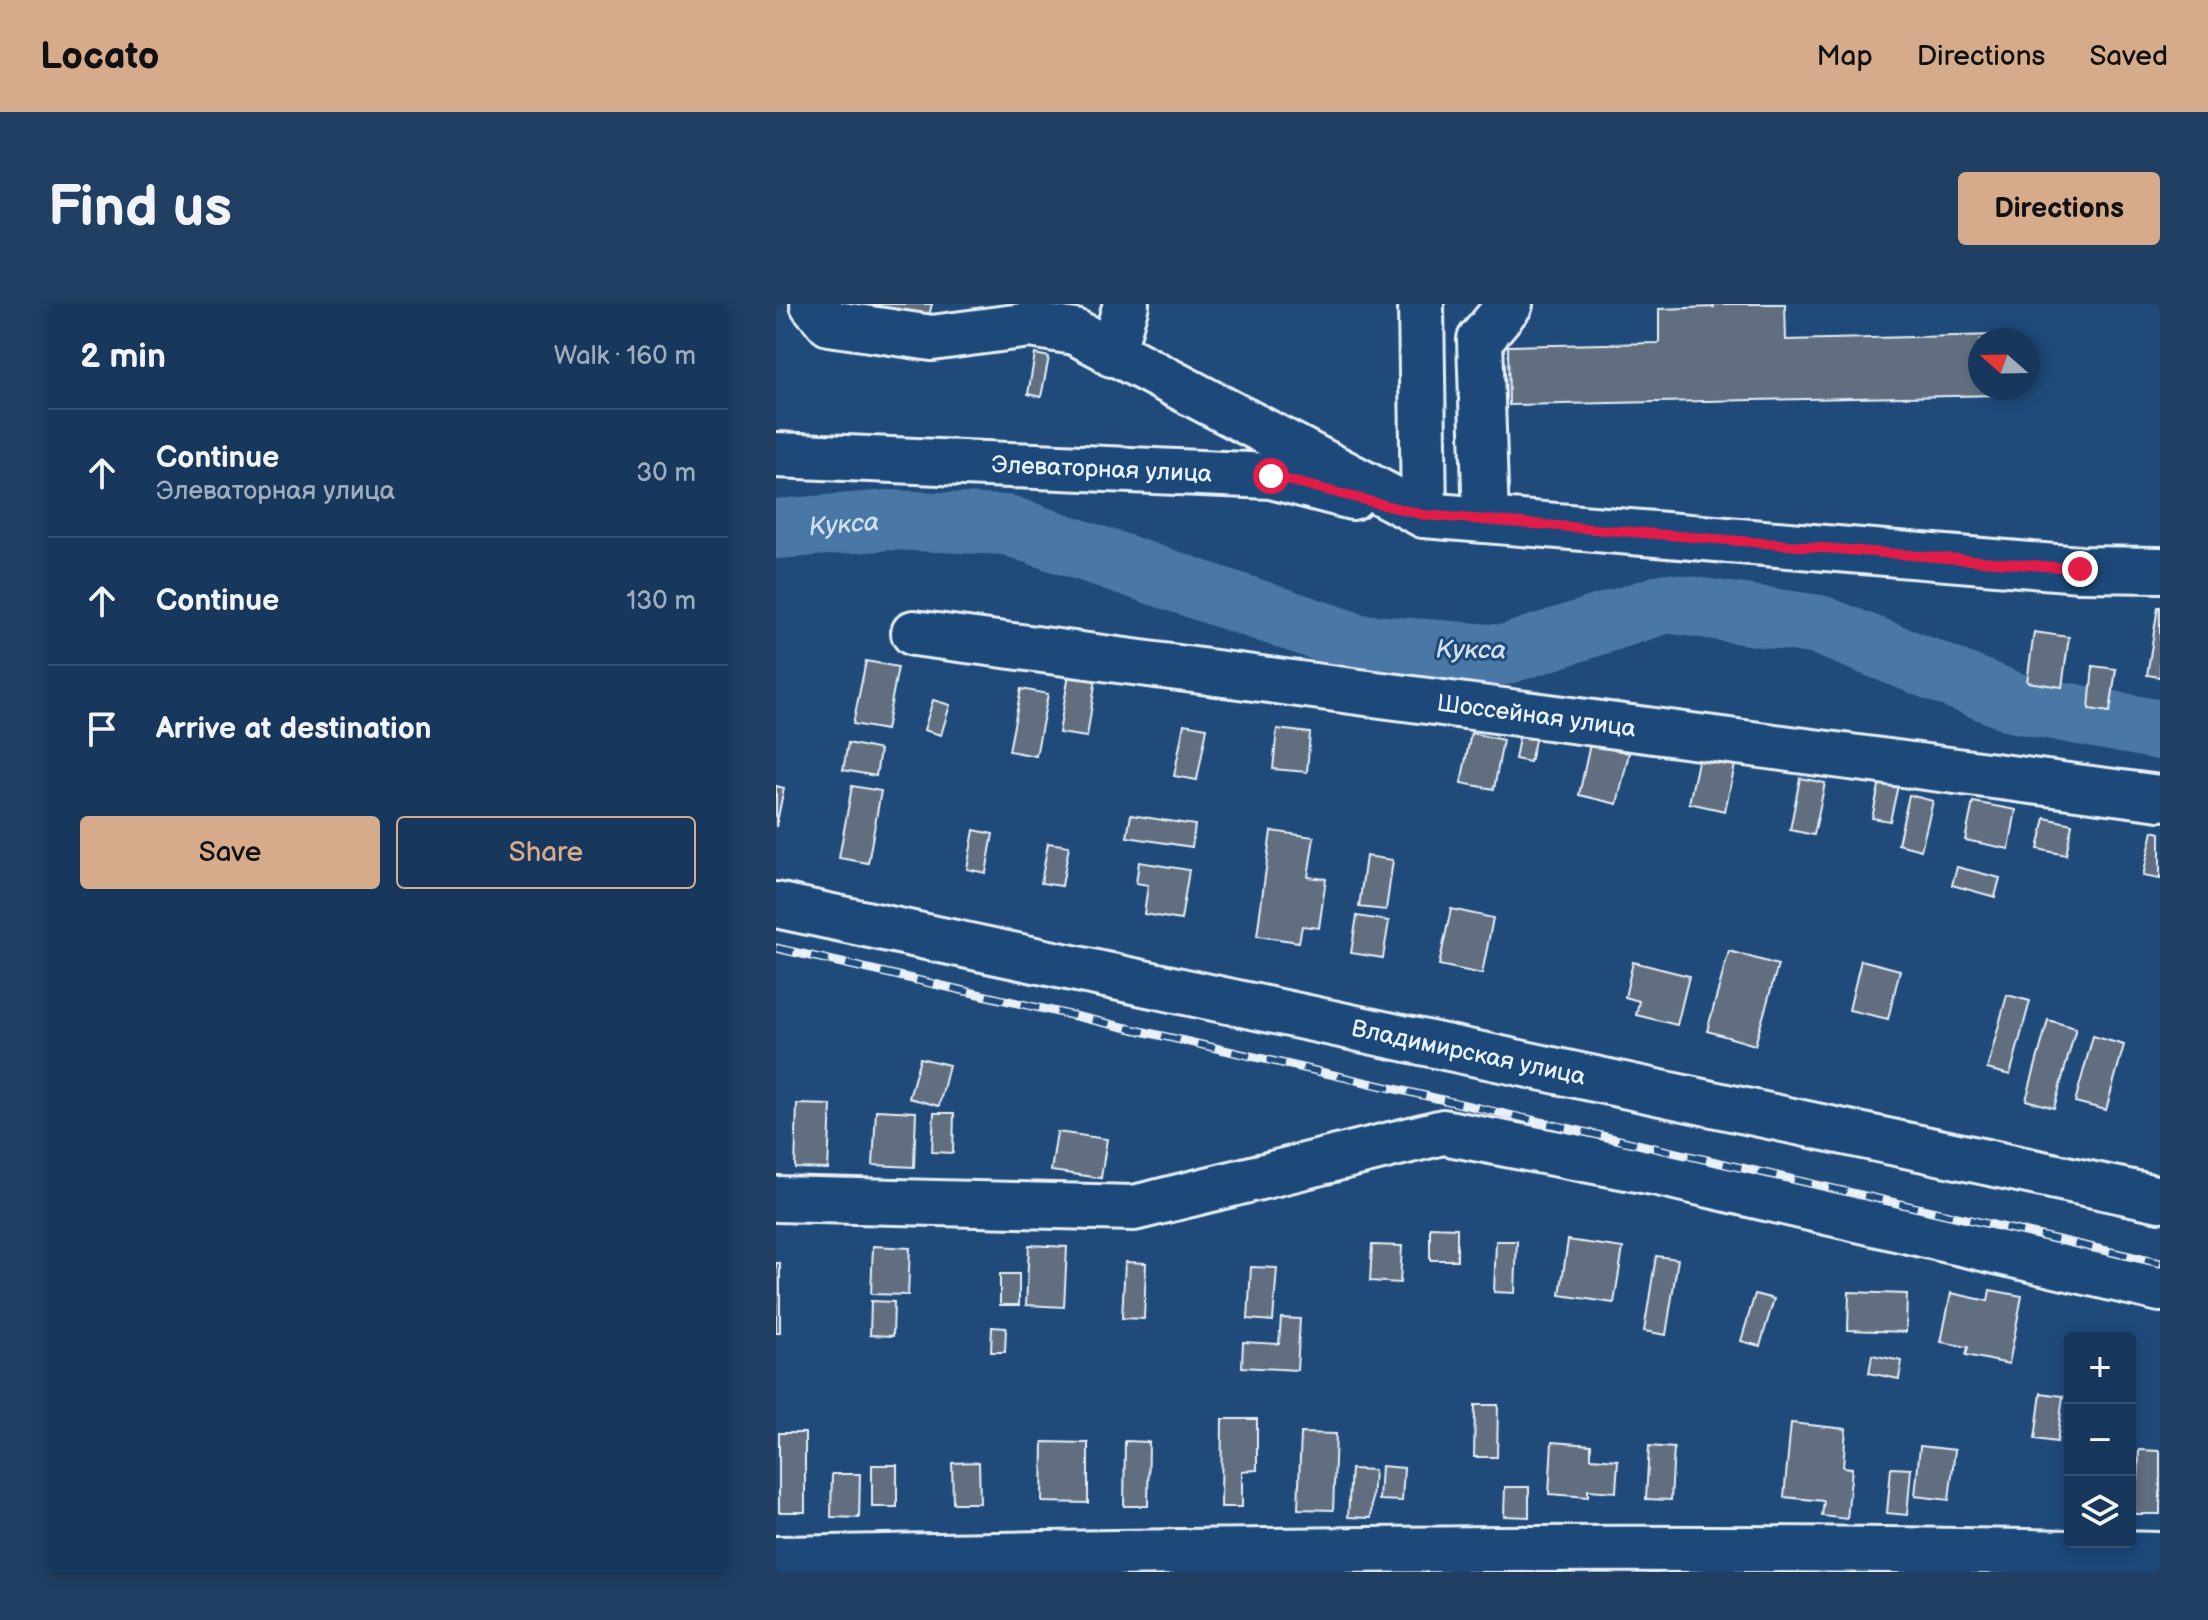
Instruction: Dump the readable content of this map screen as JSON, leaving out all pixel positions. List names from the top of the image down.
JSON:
{
  "streets": {
    "street": ["Элеваторная улица", "Шоссейная улица", "Владимирская улица"]
  },
  "water": ["Кукса"],
  "north": "left",
  "page": {
    "header": "Locato",
    "nav": ["Map", "Directions", "Saved"],
    "buttons": [
      "Directions",
      ["Save", "Share"]
    ],
    "title": "Find us",
    "heading": ["2 min", "Walk · 160 m"],
    "list": [
      ["Continue", "Элеваторная улица", "30 m"],
      ["Continue", "130 m"],
      "Arrive at destination"
    ],
    "map_buttons": ["+", "−"]
  }
}
